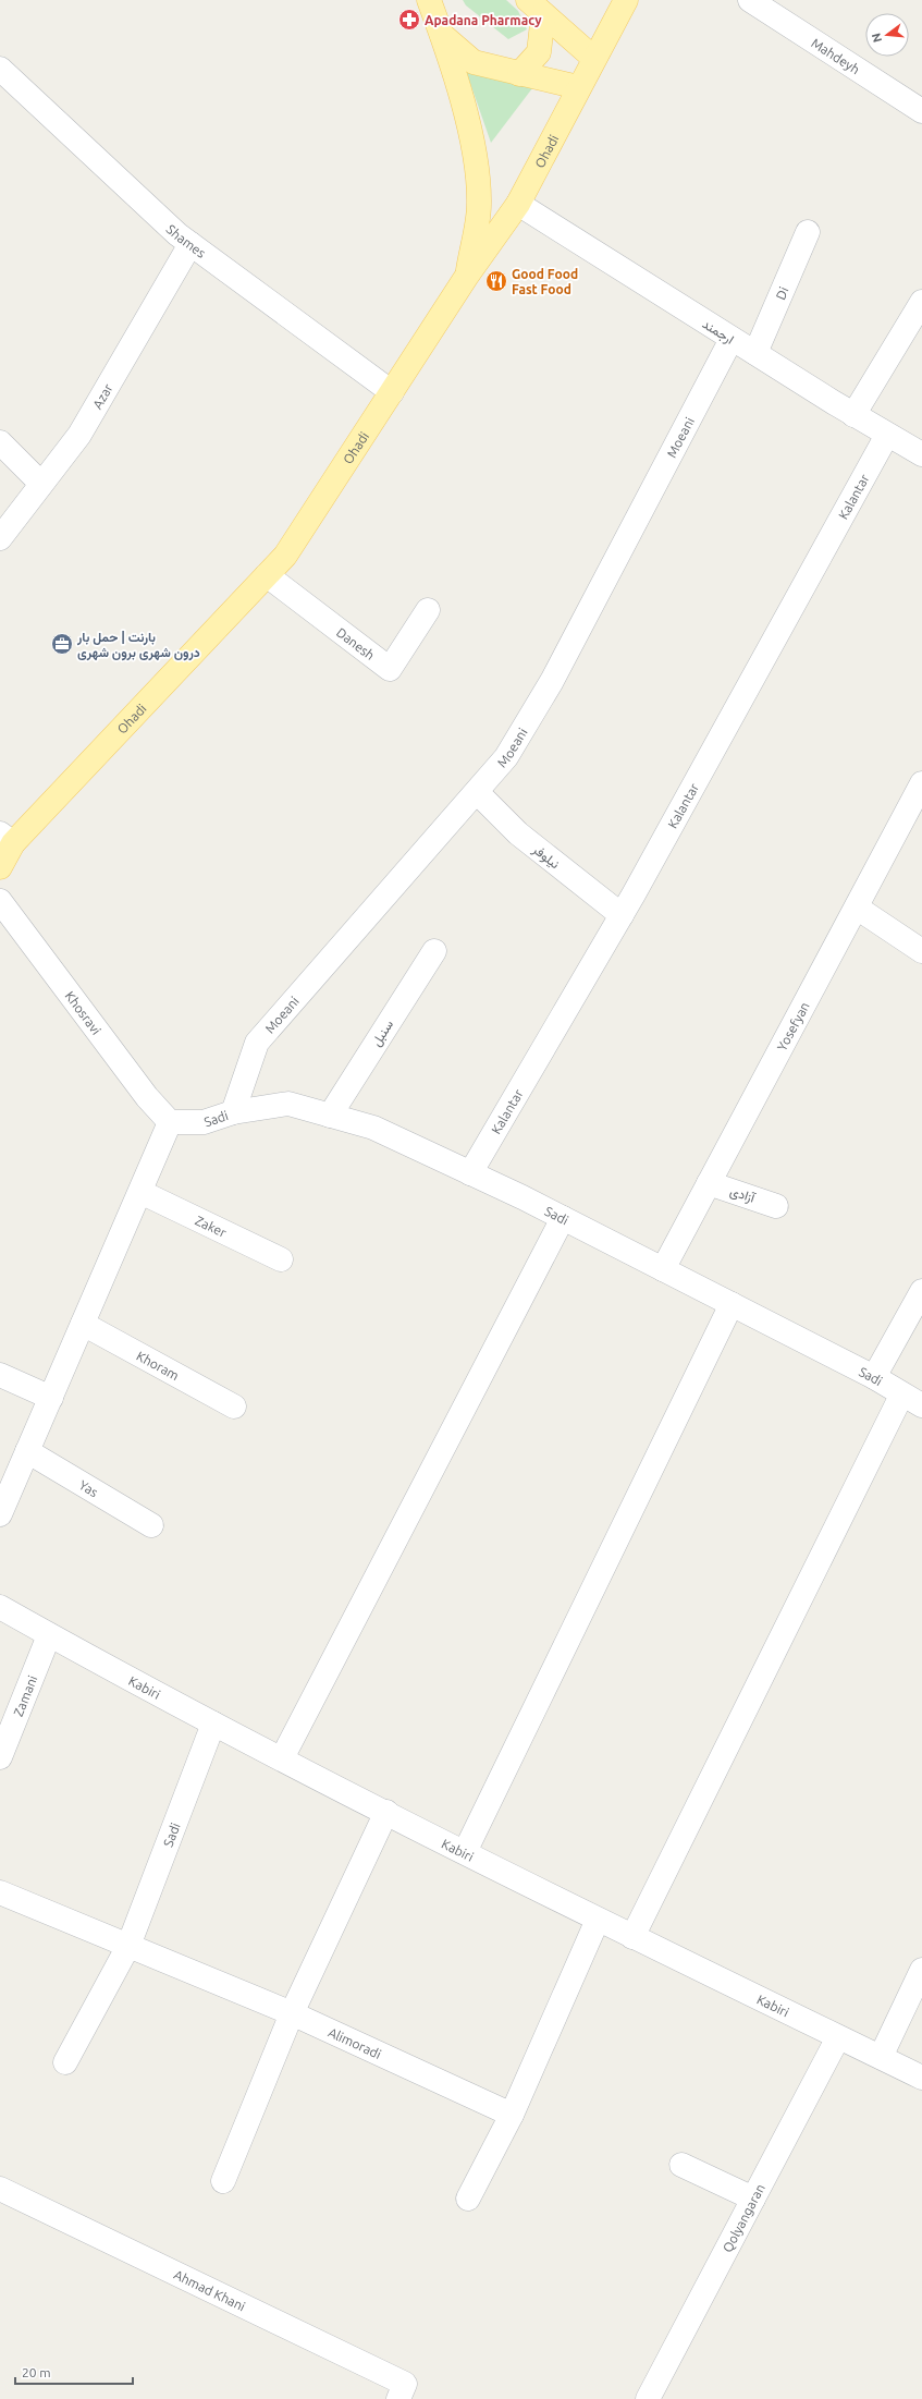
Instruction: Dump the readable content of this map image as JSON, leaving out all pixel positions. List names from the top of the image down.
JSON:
{
  "streets": {
    "main road": ["Ohadi"],
    "street": [
      "Mahdeyh",
      "Shames",
      "Di",
      "ارجمند",
      "Azar",
      "Moeani",
      "Kalantar",
      "Danesh",
      "نیلوفر",
      "Khosravi",
      "Yosefyan",
      "سنبل",
      "Sadi",
      "آزادی",
      "Zaker",
      "Khoram",
      "Yas",
      "Kabiri",
      "Zamani",
      "Alimoradi",
      "Qolyangaran",
      "Ahmad Khani"
    ]
  },
  "crossings": [
    ["Ohadi", "Shames"],
    ["Ohadi", "ارجمند"],
    ["Ohadi", "Danesh"],
    ["Shames", "Azar"],
    ["Di", "ارجمند"],
    ["ارجمند", "Moeani"],
    ["ارجمند", "Kalantar"],
    ["Moeani", "نیلوفر"],
    ["Moeani", "Sadi"],
    ["Kalantar", "نیلوفر"],
    ["Kalantar", "Sadi"],
    ["Khosravi", "Sadi"],
    ["Yosefyan", "Sadi"],
    ["Yosefyan", "آزادی"],
    ["سنبل", "Sadi"],
    ["Sadi", "Kabiri"],
    ["Sadi", "Alimoradi"],
    ["Kabiri", "Zamani"],
    ["Kabiri", "Qolyangaran"]
  ],
  "places": {
    "pharmacy": ["Apadana Pharmacy"],
    "restaurant": ["Good Food Fast Food"],
    "office": ["بارنت | حمل بار درون شهری برون شهری"]
  },
  "scale_bar": "20 m",
  "north": "left"
}
